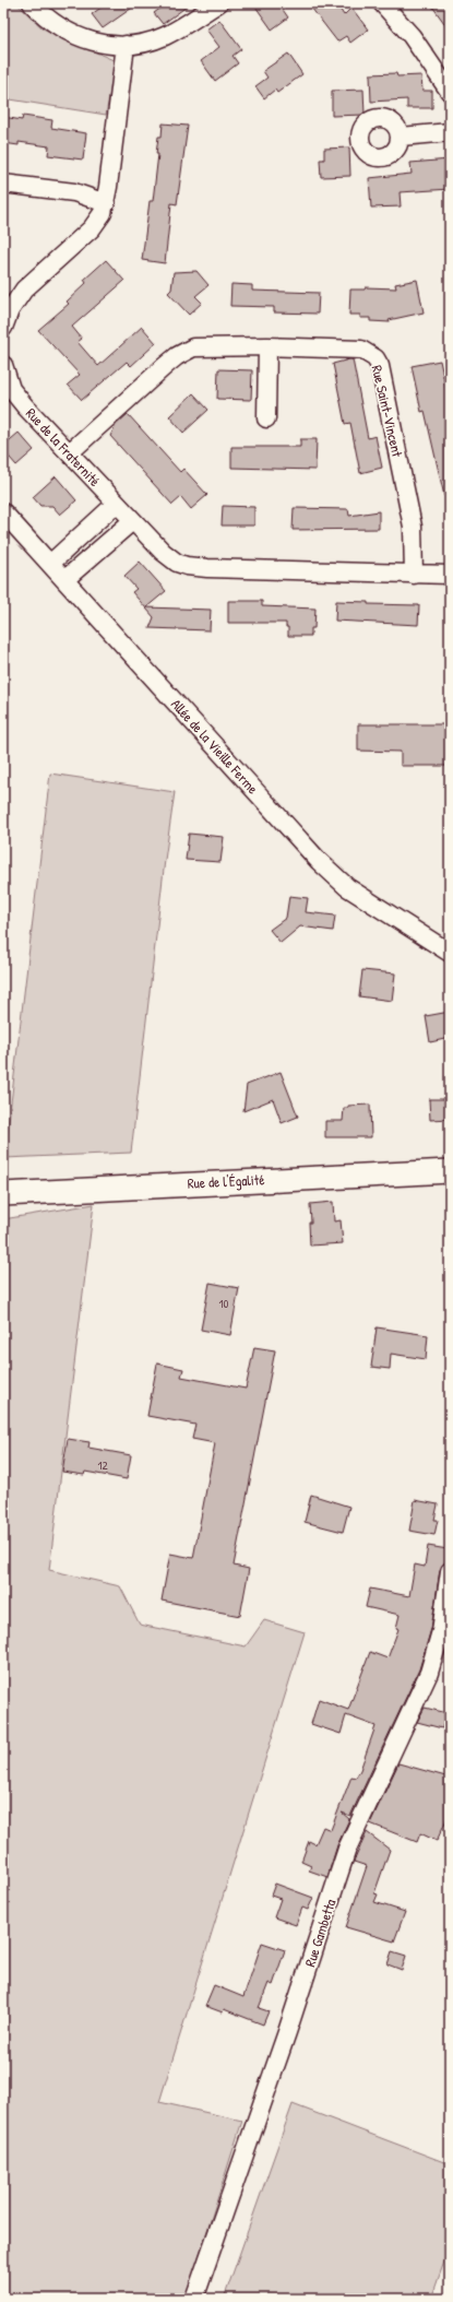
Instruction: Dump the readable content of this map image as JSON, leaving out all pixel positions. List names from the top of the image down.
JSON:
{
  "streets": {
    "street": [
      "Rue Saint-Vincent",
      "Rue de la Fraternité",
      "Allée de la Vieille Ferme",
      "Rue de l'Égalité",
      "Rue Gambetta"
    ]
  },
  "crossings": [
    ["Rue Saint-Vincent", "Rue de la Fraternité"]
  ],
  "house_numbers": ["10", "12"]
}
